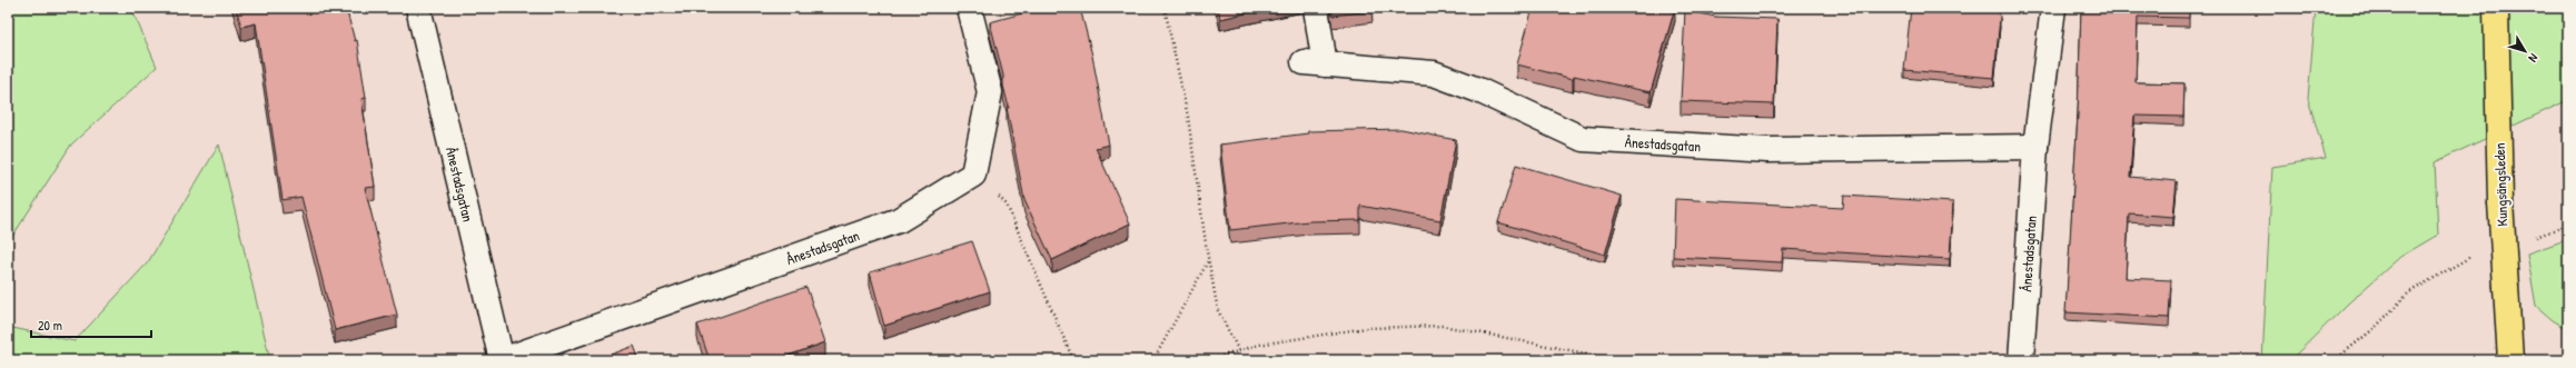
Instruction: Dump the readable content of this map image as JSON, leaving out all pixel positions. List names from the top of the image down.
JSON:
{
  "streets": {
    "main road": ["Kungsängsleden"],
    "street": ["Ånestadsgatan"]
  },
  "scale_bar": "20 m",
  "north": "bottom right"
}
